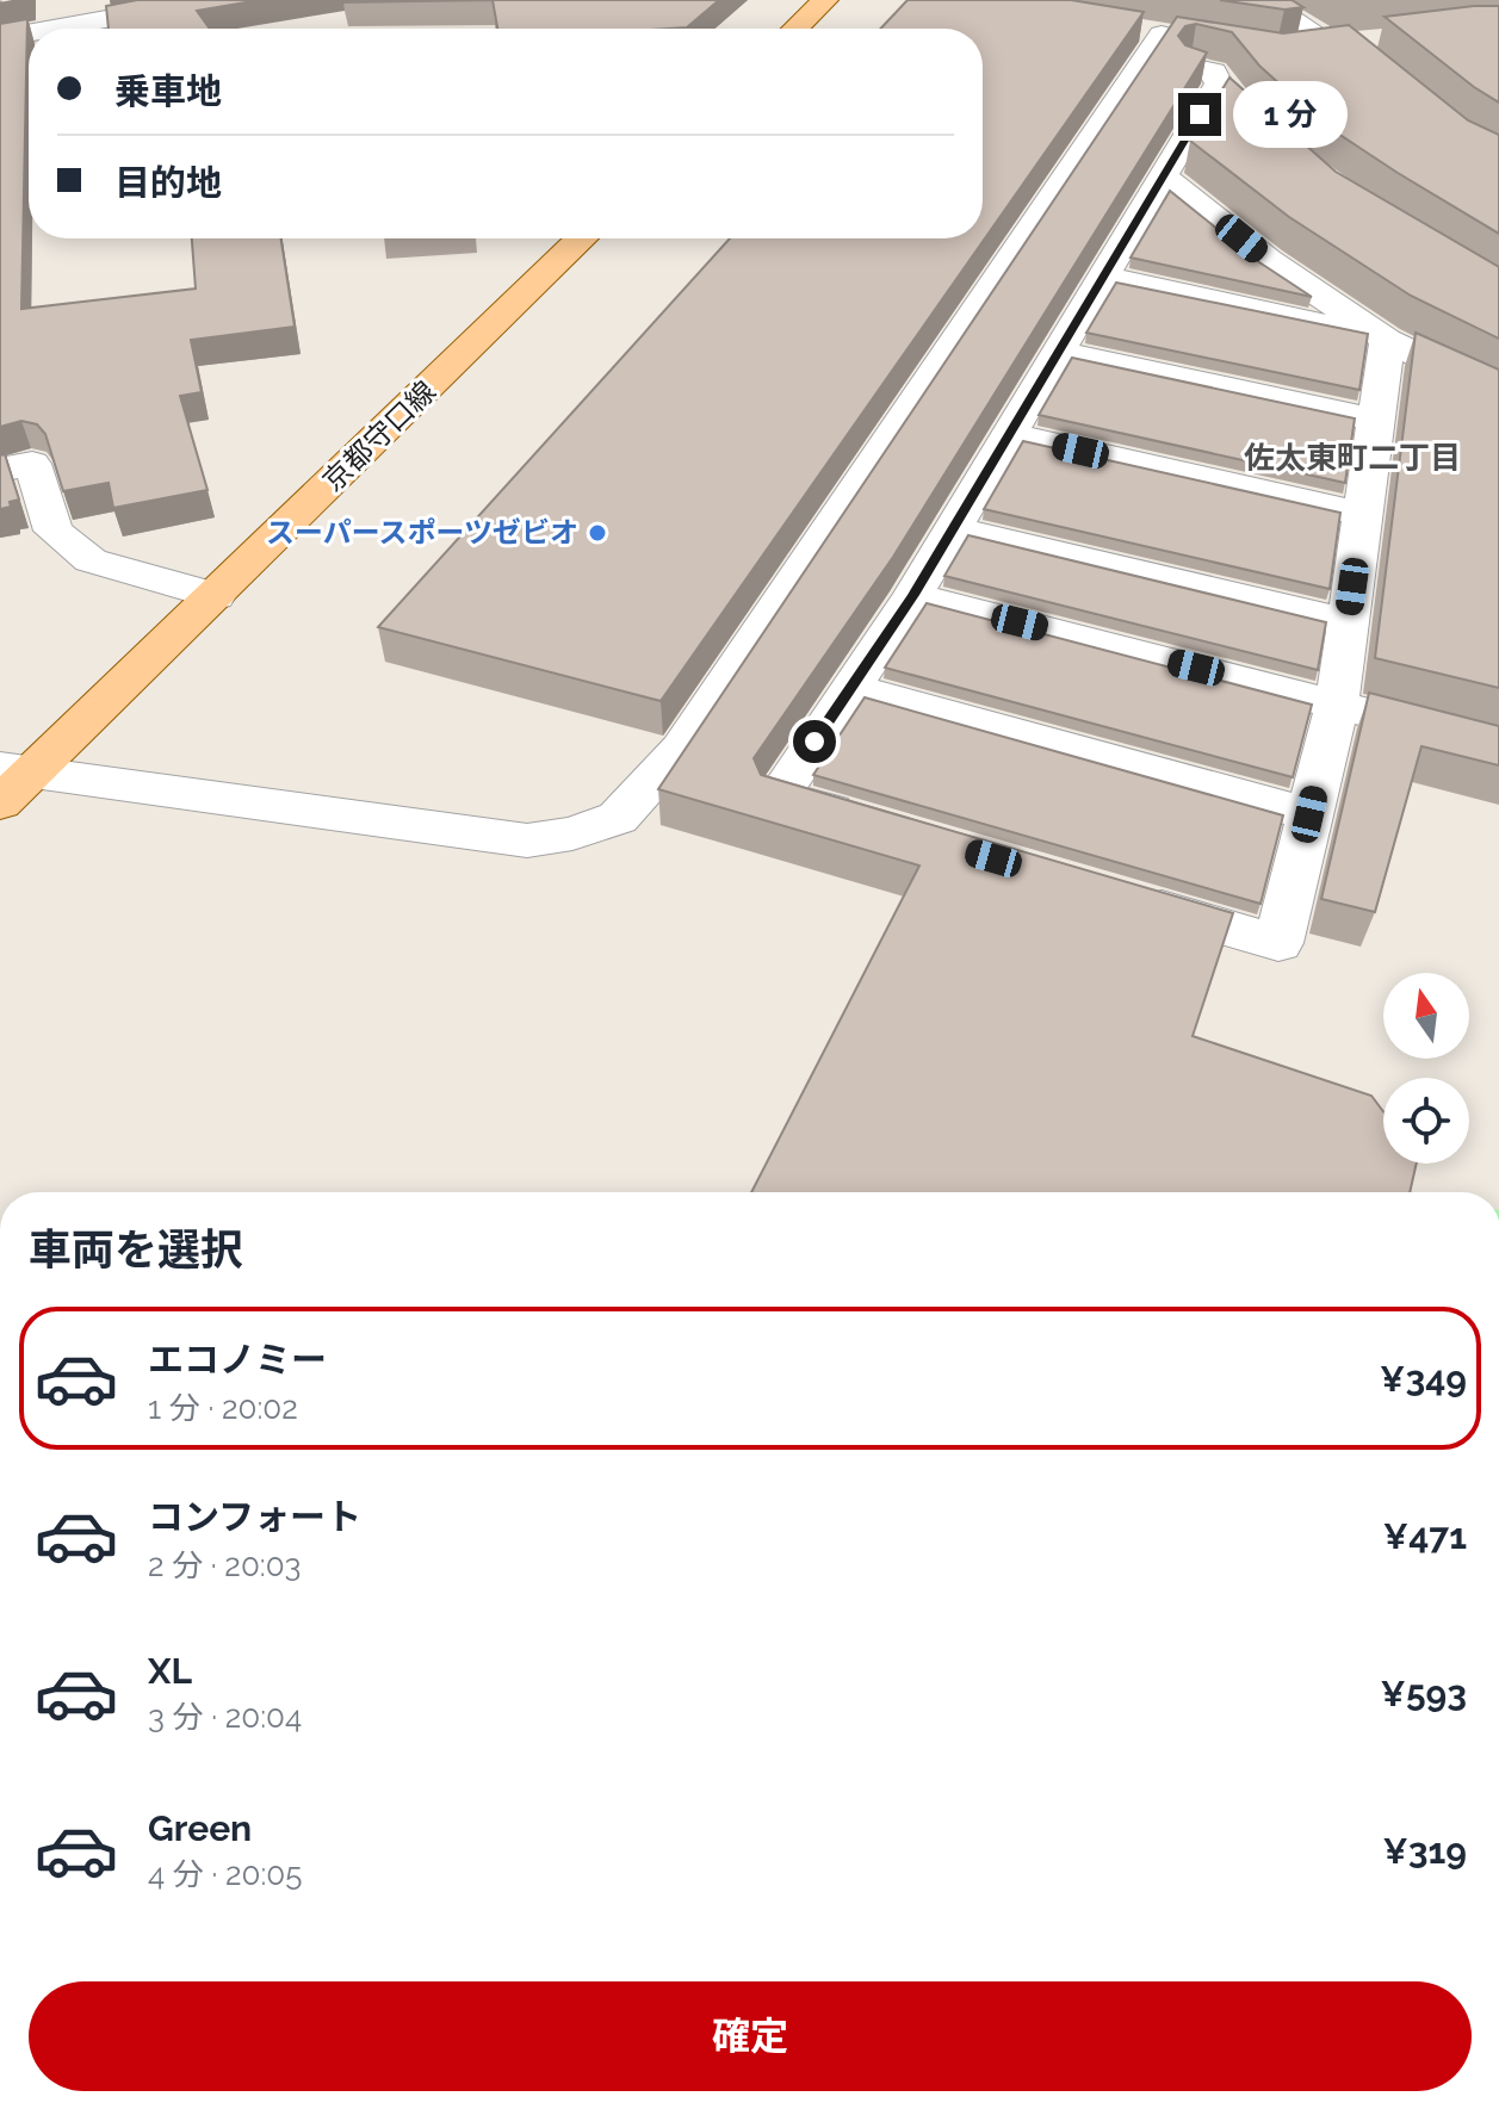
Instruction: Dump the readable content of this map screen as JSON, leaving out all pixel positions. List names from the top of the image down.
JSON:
{
  "streets": {
    "main road": ["京都守口線"]
  },
  "districts": ["佐太東町二丁目"],
  "places": ["スーパースポーツゼビオ"],
  "north": "top",
  "page": {
    "banner": ["乗車地", "目的地"],
    "bubble": "1 分",
    "heading": "車両を選択",
    "list": [
      {
        "name": "エコノミー",
        "note": "1 分 · 20:02",
        "value": "¥349"
      },
      {
        "name": "コンフォート",
        "note": "2 分 · 20:03",
        "value": "¥471"
      },
      {
        "name": "XL",
        "note": "3 分 · 20:04",
        "value": "¥593"
      },
      {
        "name": "Green",
        "note": "4 分 · 20:05",
        "value": "¥319"
      }
    ],
    "buttons": "確定"
  }
}
